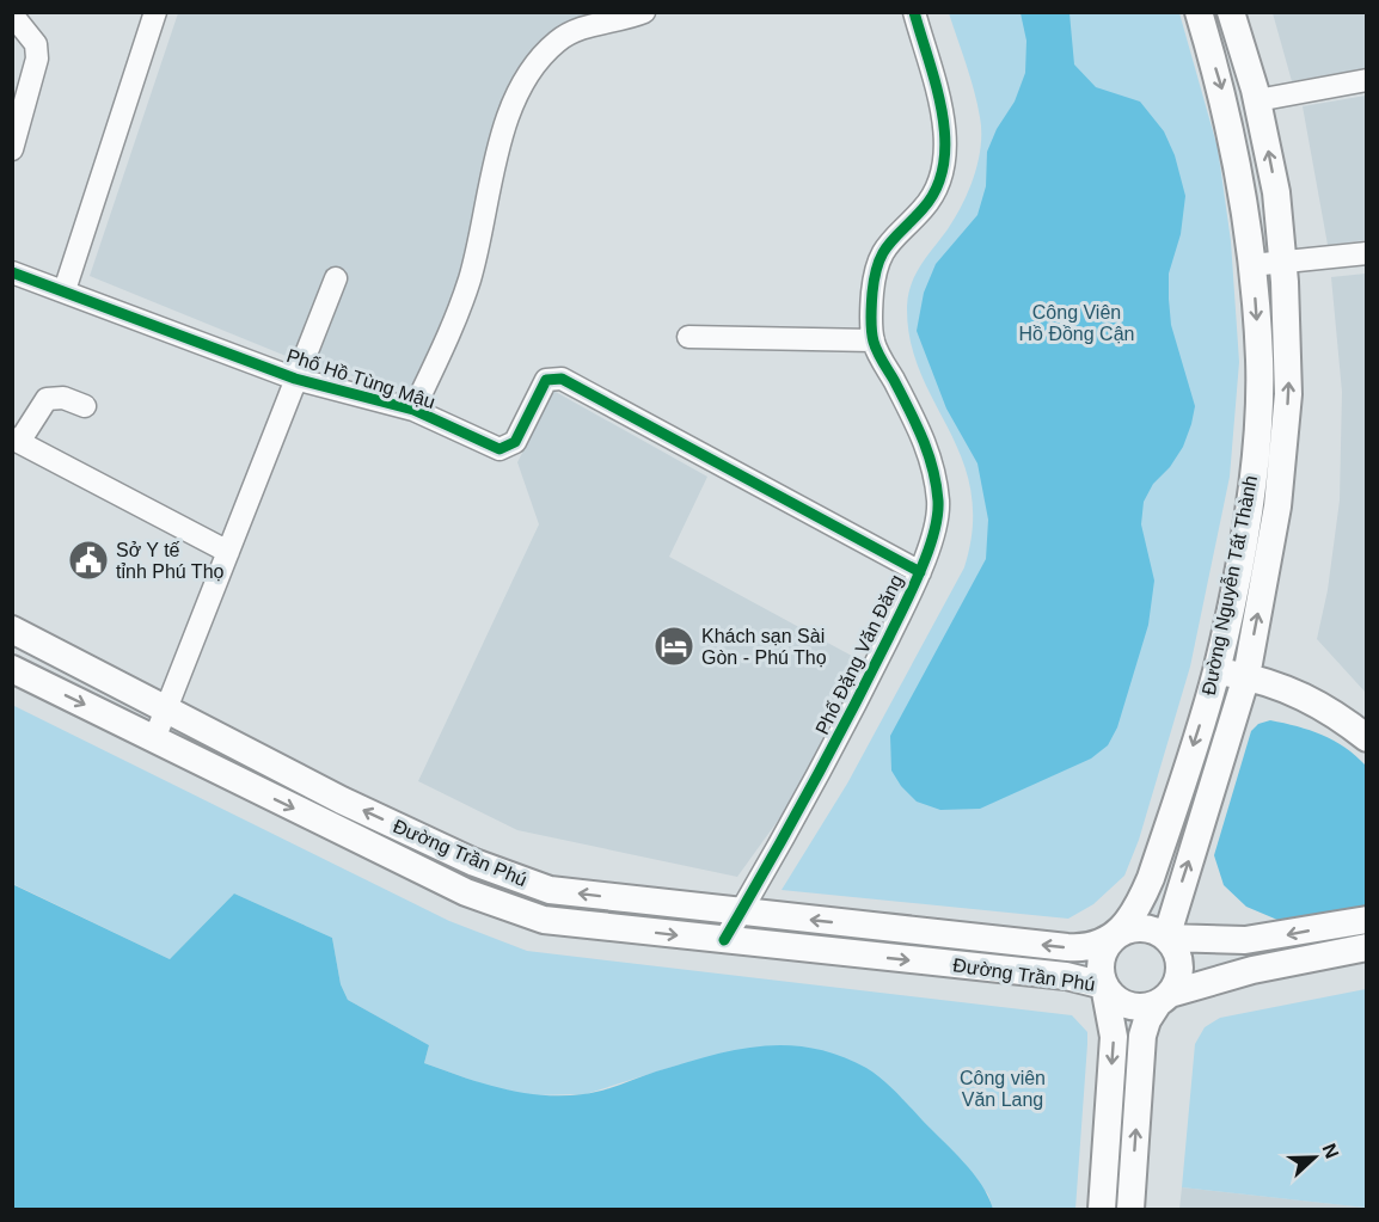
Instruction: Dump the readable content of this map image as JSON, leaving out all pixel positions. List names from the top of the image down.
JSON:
{
  "streets": {
    "main road": ["Đường Nguyễn Tất Thành", "Đường Trần Phú"],
    "street": ["Phố Hồ Tùng Mậu", "Phố Đặng Văn Đăng"]
  },
  "crossings": [
    ["Phố Hồ Tùng Mậu", "Phố Đặng Văn Đăng"],
    ["Đường Nguyễn Tất Thành", "Đường Trần Phú"],
    ["Phố Đặng Văn Đăng", "Đường Trần Phú"]
  ],
  "parks": ["Công Viên Hồ Đồng Cận", "Công viên Văn Lang"],
  "places": {
    "public building": ["Sở Y tế tỉnh Phú Thọ"],
    "hotel": ["Khách sạn Sài Gòn - Phú Thọ"]
  },
  "north": "right"
}
